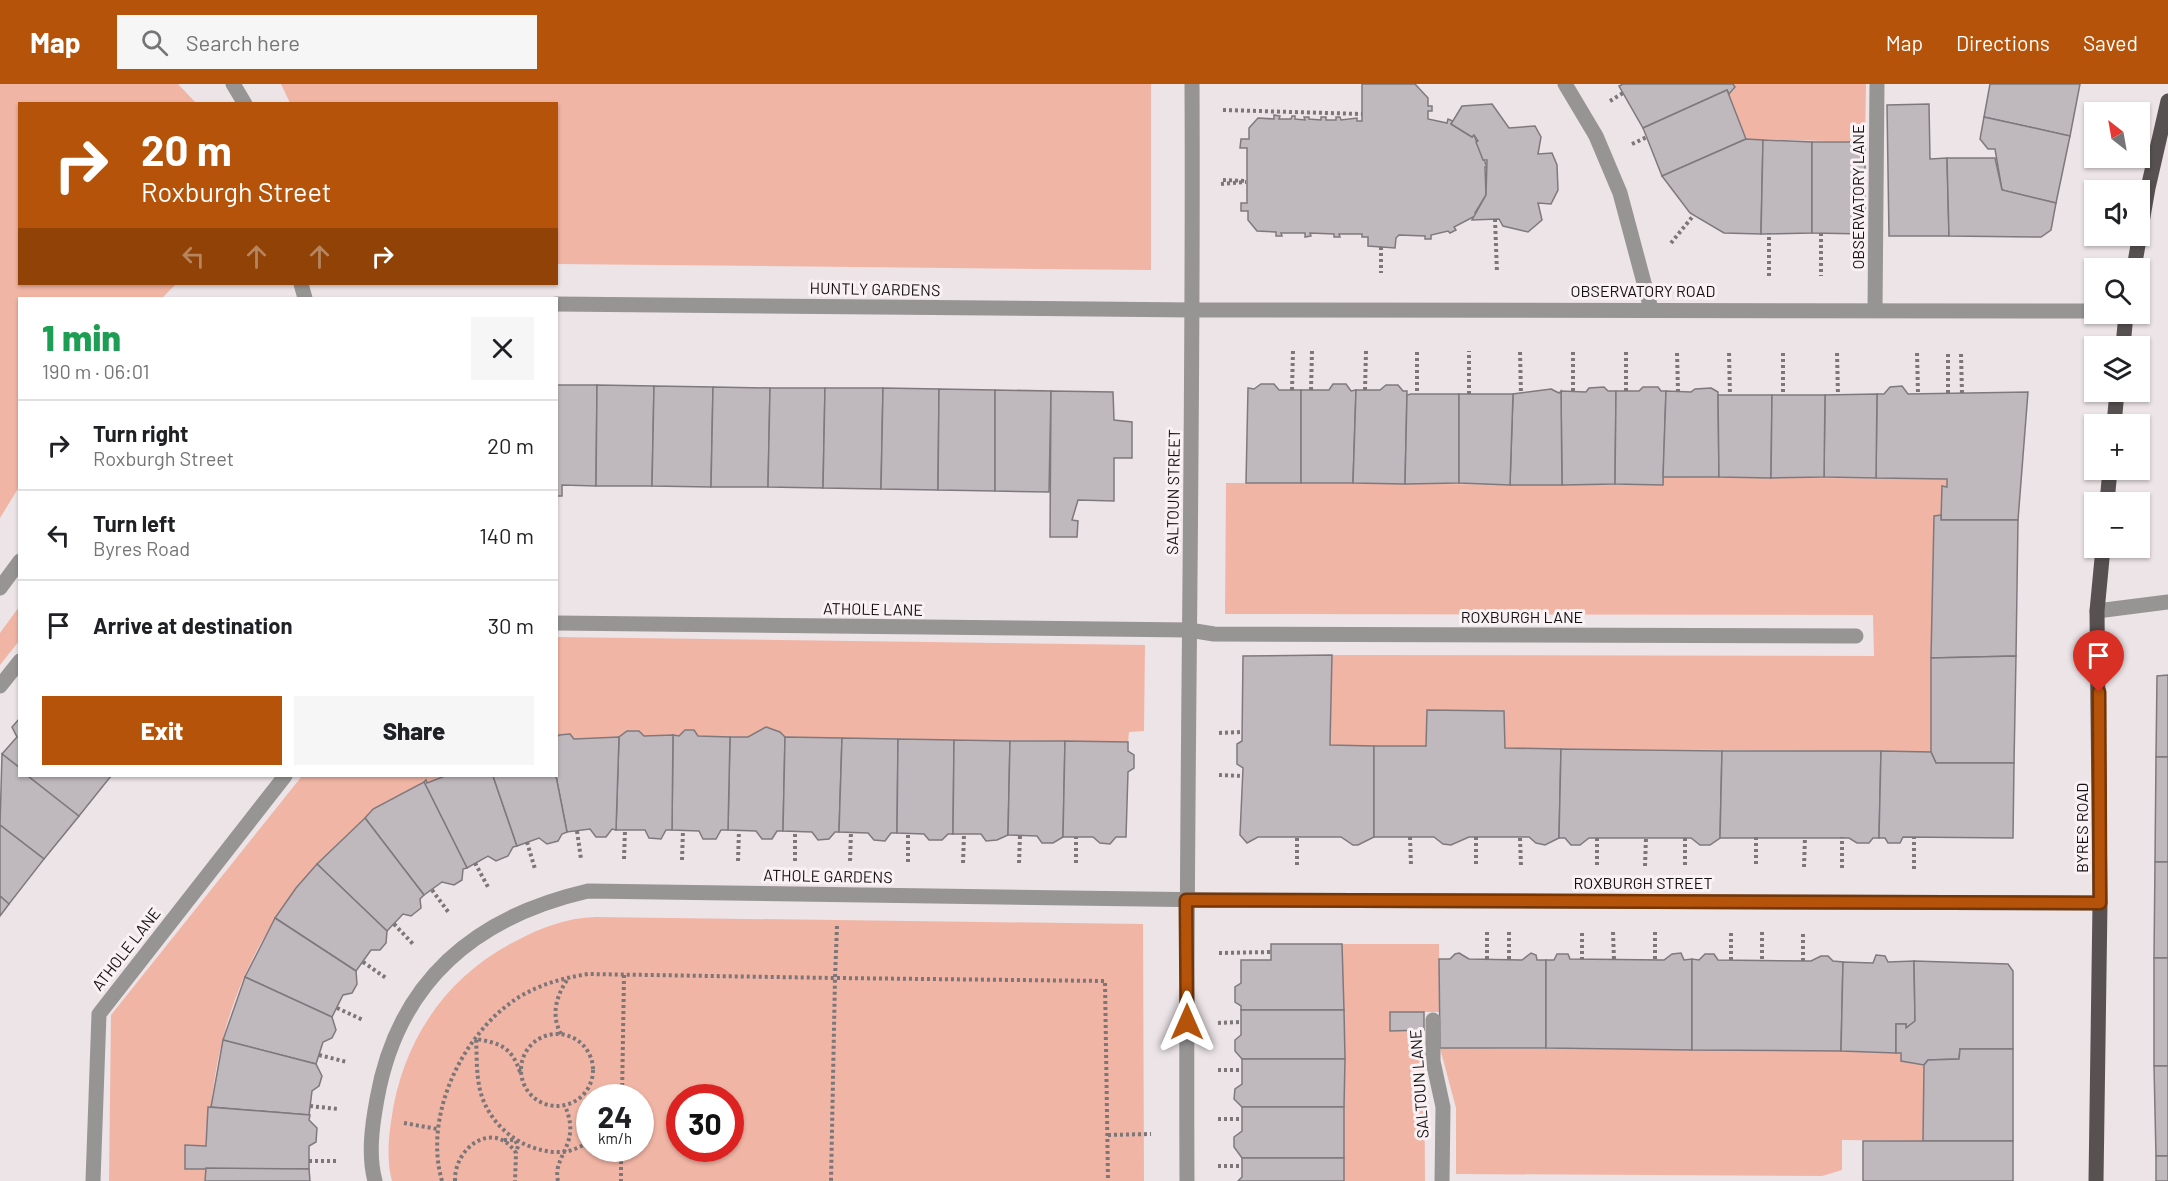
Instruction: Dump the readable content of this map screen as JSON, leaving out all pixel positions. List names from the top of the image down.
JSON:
{
  "streets": {
    "main road": ["BYRES ROAD"],
    "street": [
      "OBSERVATORY LANE",
      "HUNTLY GARDENS",
      "OBSERVATORY ROAD",
      "SALTOUN STREET",
      "ATHOLE LANE",
      "ROXBURGH LANE",
      "ATHOLE GARDENS",
      "ROXBURGH STREET",
      "SALTOUN LANE"
    ]
  },
  "crossings": [
    ["OBSERVATORY LANE", "OBSERVATORY ROAD"],
    ["HUNTLY GARDENS", "OBSERVATORY ROAD"],
    ["HUNTLY GARDENS", "SALTOUN STREET"],
    ["OBSERVATORY ROAD", "SALTOUN STREET"],
    ["SALTOUN STREET", "ATHOLE LANE"],
    ["SALTOUN STREET", "ROXBURGH LANE"],
    ["SALTOUN STREET", "ATHOLE GARDENS"],
    ["SALTOUN STREET", "ROXBURGH STREET"],
    ["ATHOLE LANE", "ROXBURGH LANE"],
    ["BYRES ROAD", "ROXBURGH STREET"],
    ["ATHOLE GARDENS", "ROXBURGH STREET"]
  ],
  "north": "top left",
  "page": {
    "header": "Map",
    "search": "Search here",
    "nav": ["Map", "Directions", "Saved"],
    "map_buttons": ["+", "−"],
    "turn": ["20 m", "Roxburgh Street"],
    "heading": ["1 min", "190 m · 06:01"],
    "list": [
      {
        "name": "Turn right",
        "note": "Roxburgh Street",
        "value": "20 m"
      },
      {
        "name": "Turn left",
        "note": "Byres Road",
        "value": "140 m"
      },
      {
        "name": "Arrive at destination",
        "value": "30 m"
      }
    ],
    "buttons": ["Exit", "Share"],
    "speed": "24 km/h",
    "limit": "30"
  }
}
